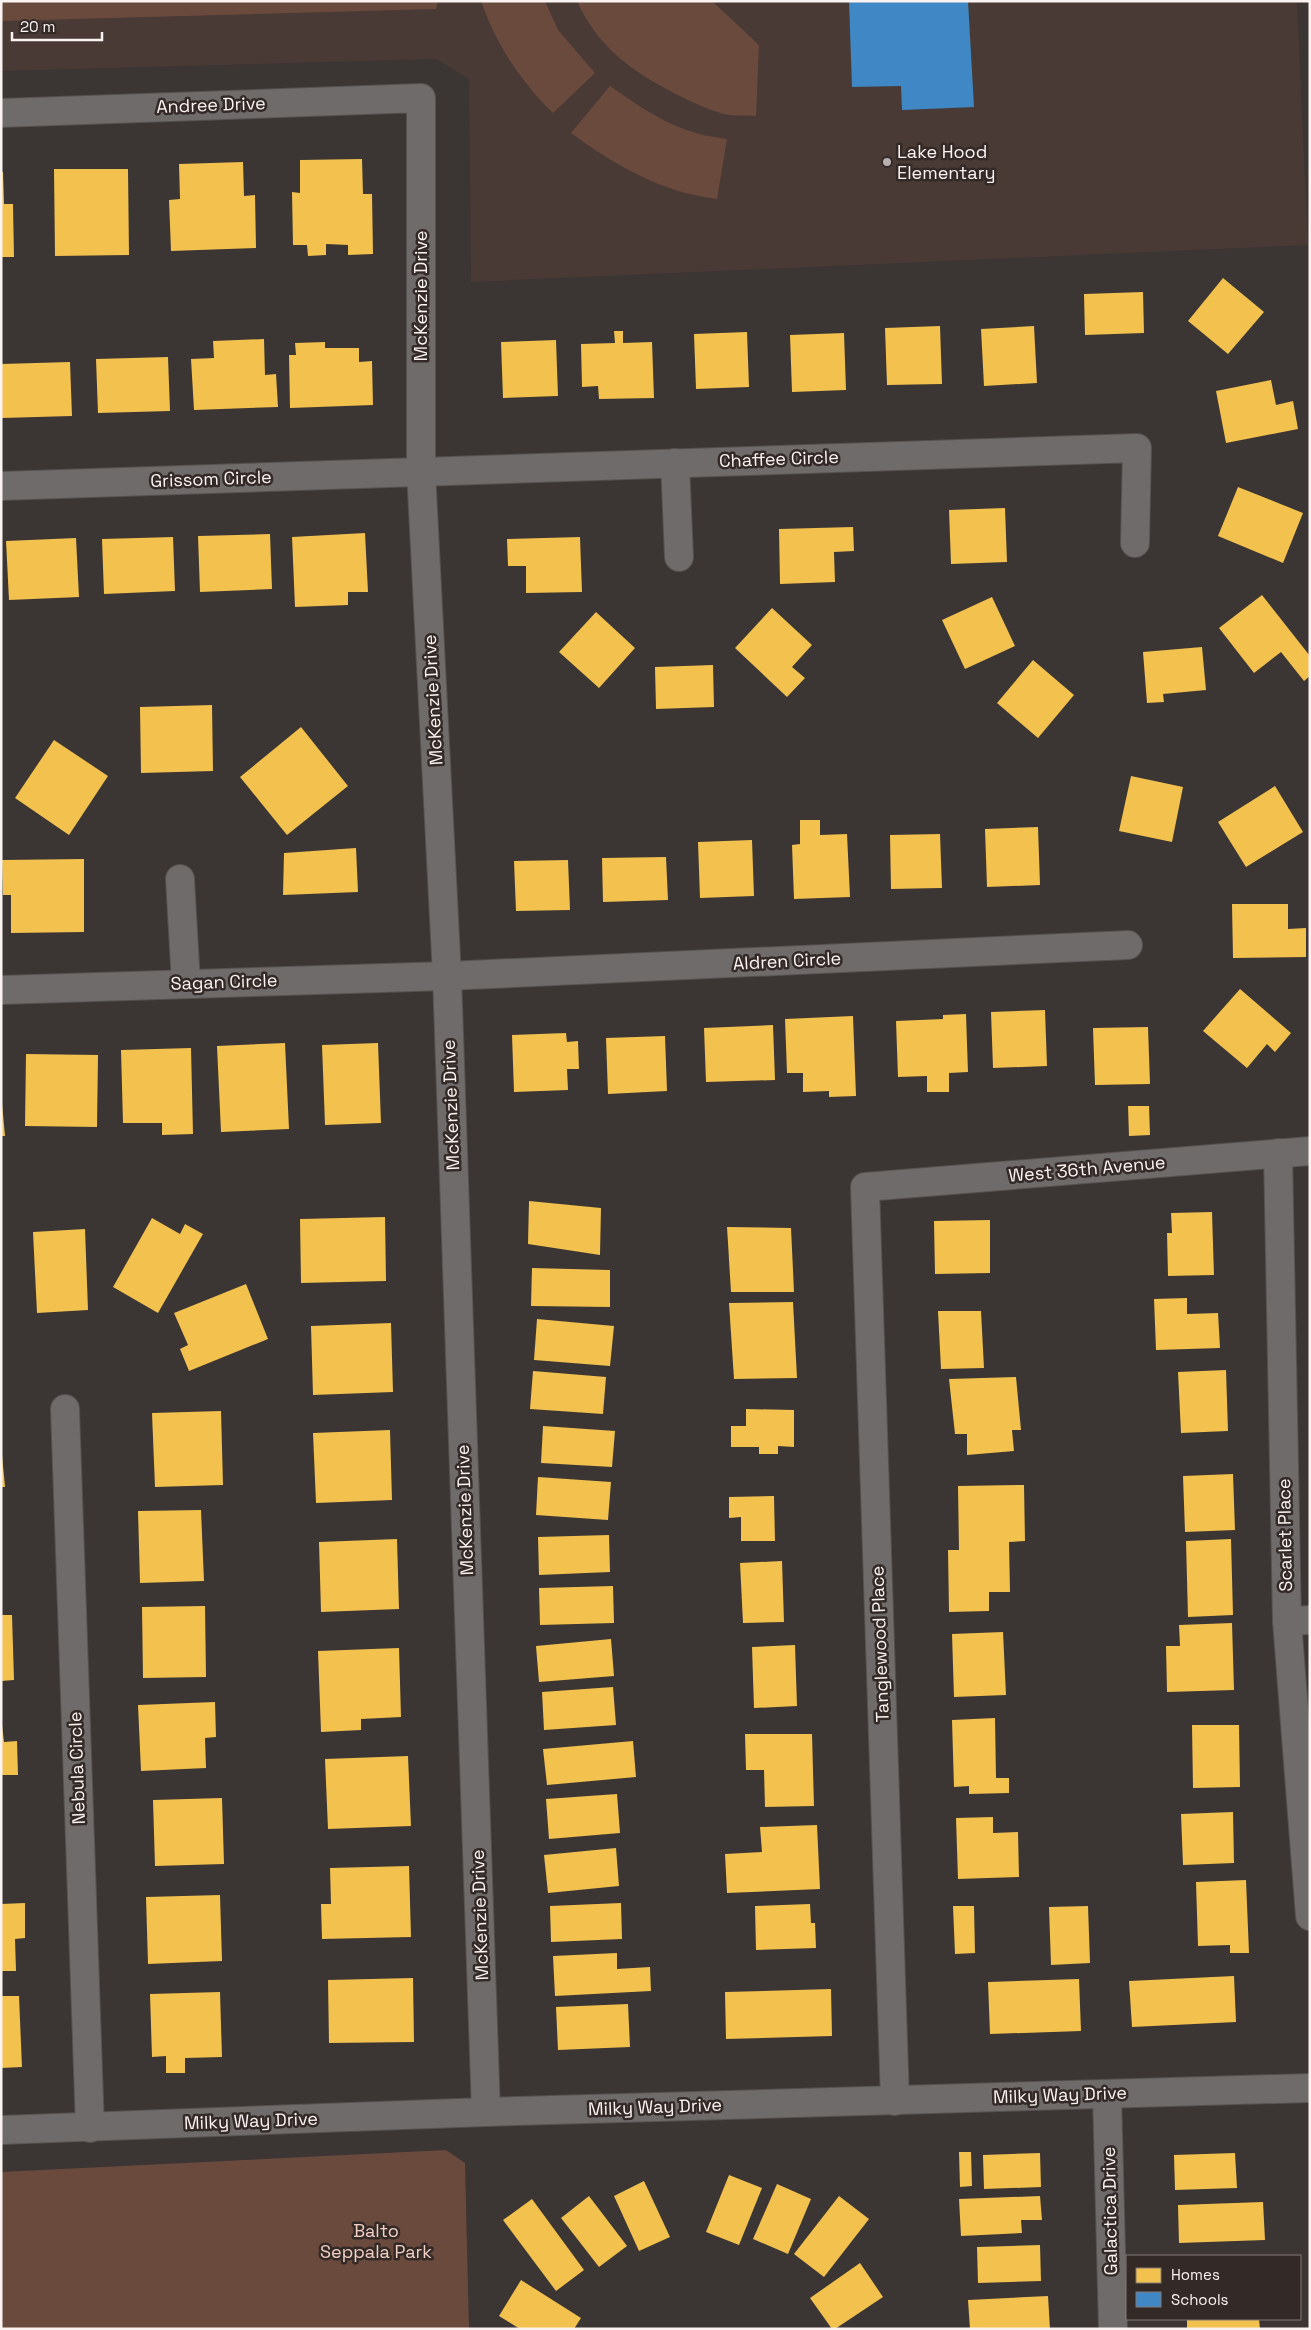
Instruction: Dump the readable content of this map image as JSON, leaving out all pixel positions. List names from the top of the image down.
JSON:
{
  "streets": {
    "street": [
      "Andree Drive",
      "McKenzie Drive",
      "Chaffee Circle",
      "Grissom Circle",
      "Aldren Circle",
      "Sagan Circle",
      "West 36th Avenue",
      "Scarlet Place",
      "Tanglewood Place",
      "Nebula Circle",
      "Milky Way Drive",
      "Galactica Drive"
    ]
  },
  "crossings": [
    ["Andree Drive", "McKenzie Drive"],
    ["McKenzie Drive", "Chaffee Circle"],
    ["McKenzie Drive", "Grissom Circle"],
    ["McKenzie Drive", "Aldren Circle"],
    ["McKenzie Drive", "Sagan Circle"],
    ["McKenzie Drive", "Milky Way Drive"],
    ["Chaffee Circle", "Grissom Circle"],
    ["Aldren Circle", "Sagan Circle"],
    ["West 36th Avenue", "Scarlet Place"],
    ["West 36th Avenue", "Tanglewood Place"],
    ["Tanglewood Place", "Milky Way Drive"],
    ["Nebula Circle", "Milky Way Drive"],
    ["Milky Way Drive", "Galactica Drive"]
  ],
  "parks": ["Balto Seppala Park"],
  "places": ["Lake Hood Elementary"],
  "legend": ["Homes", "Schools"],
  "scale_bar": "20 m"
}
